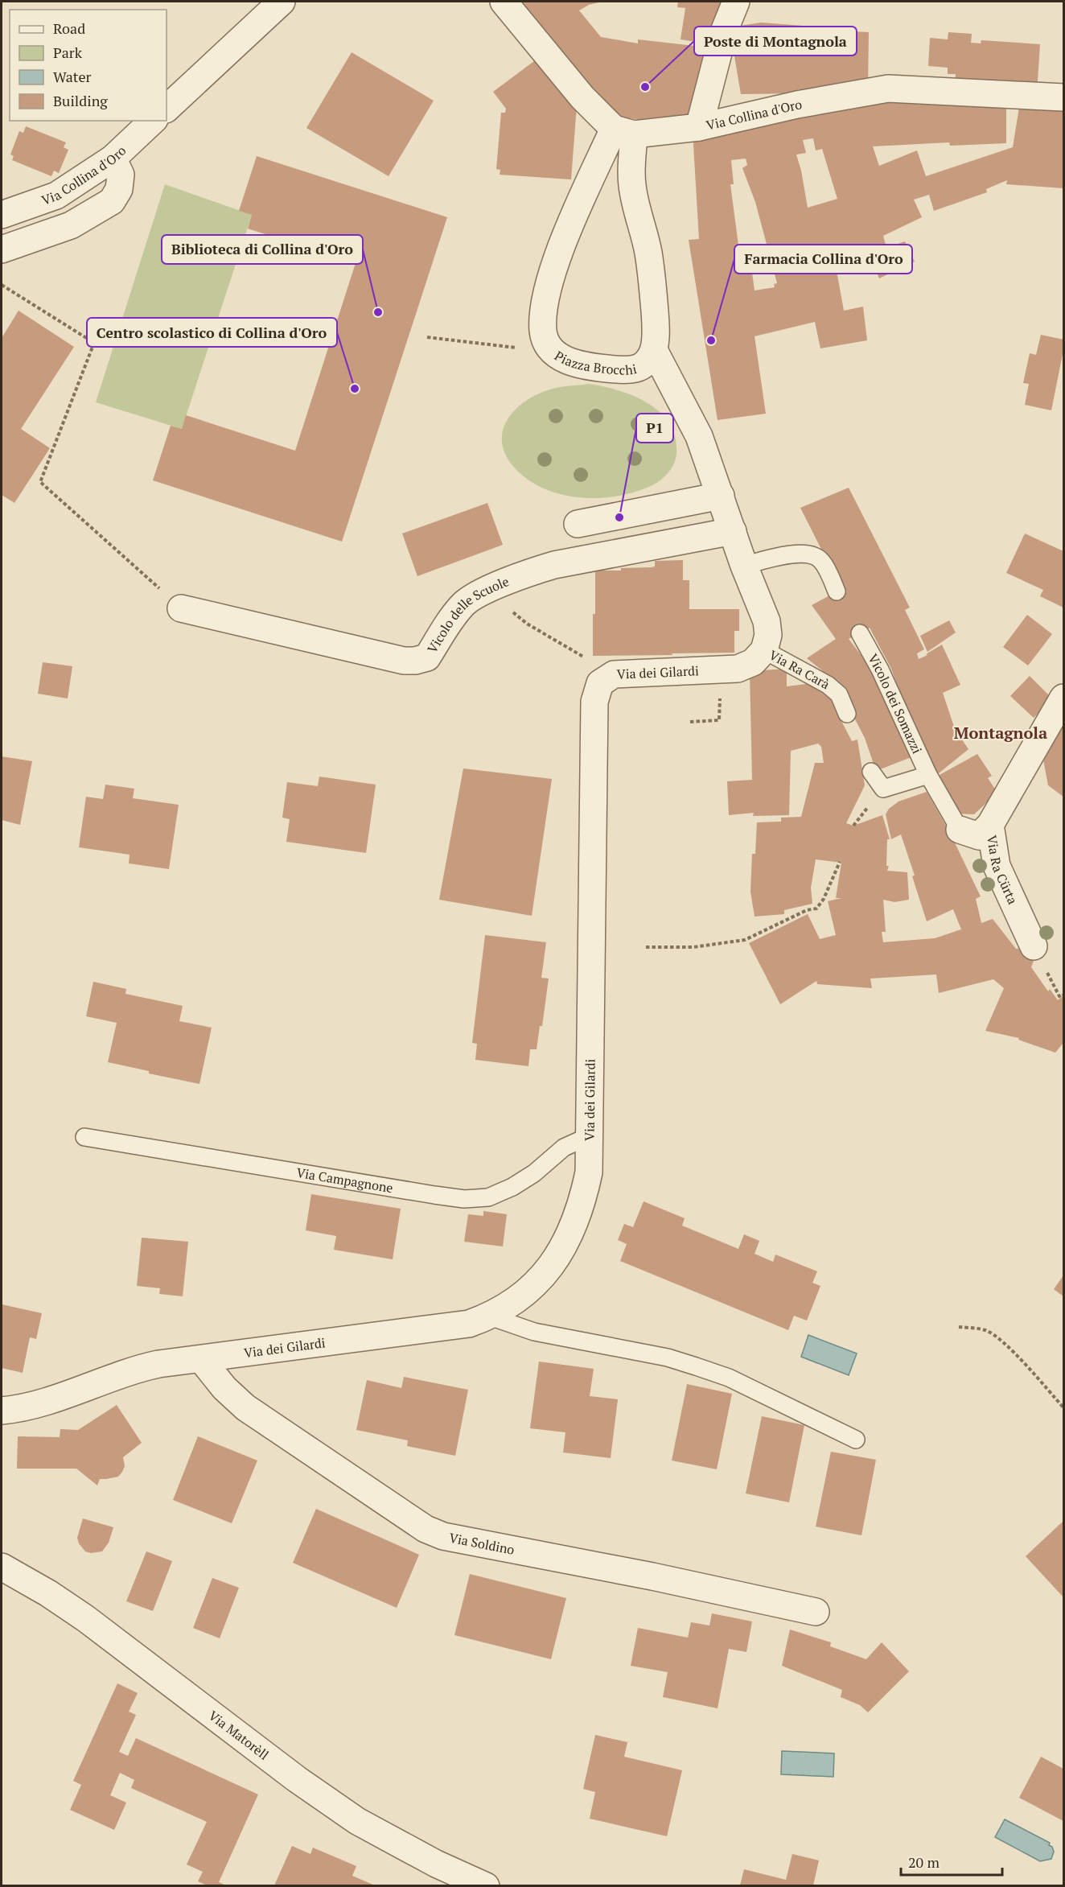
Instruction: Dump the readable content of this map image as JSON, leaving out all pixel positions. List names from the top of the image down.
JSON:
{
  "streets": {
    "street": [
      "Via Collina d'Oro",
      "Piazza Brocchi",
      "Vicolo delle Scuole",
      "Via dei Gilardi",
      "Via Ra Cürta",
      "Via Soldino",
      "Via Matorèll"
    ],
    "lane": ["Via Ra Carà", "Vicolo dei Somazzi", "Via Campagnone"]
  },
  "crossings": [
    ["Via Collina d'Oro", "Piazza Brocchi"],
    ["Via Ra Carà", "Via dei Gilardi"],
    ["Via dei Gilardi", "Via Campagnone"],
    ["Via dei Gilardi", "Via Soldino"]
  ],
  "districts": ["Montagnola"],
  "places": [
    "Poste di Montagnola",
    "Biblioteca di Collina d'Oro",
    "Farmacia Collina d'Oro",
    "Centro scolastico di Collina d'Oro",
    "P1"
  ],
  "legend": [
    "Road",
    "Park",
    "Water",
    "Building"
  ],
  "scale_bar": "20 m"
}
